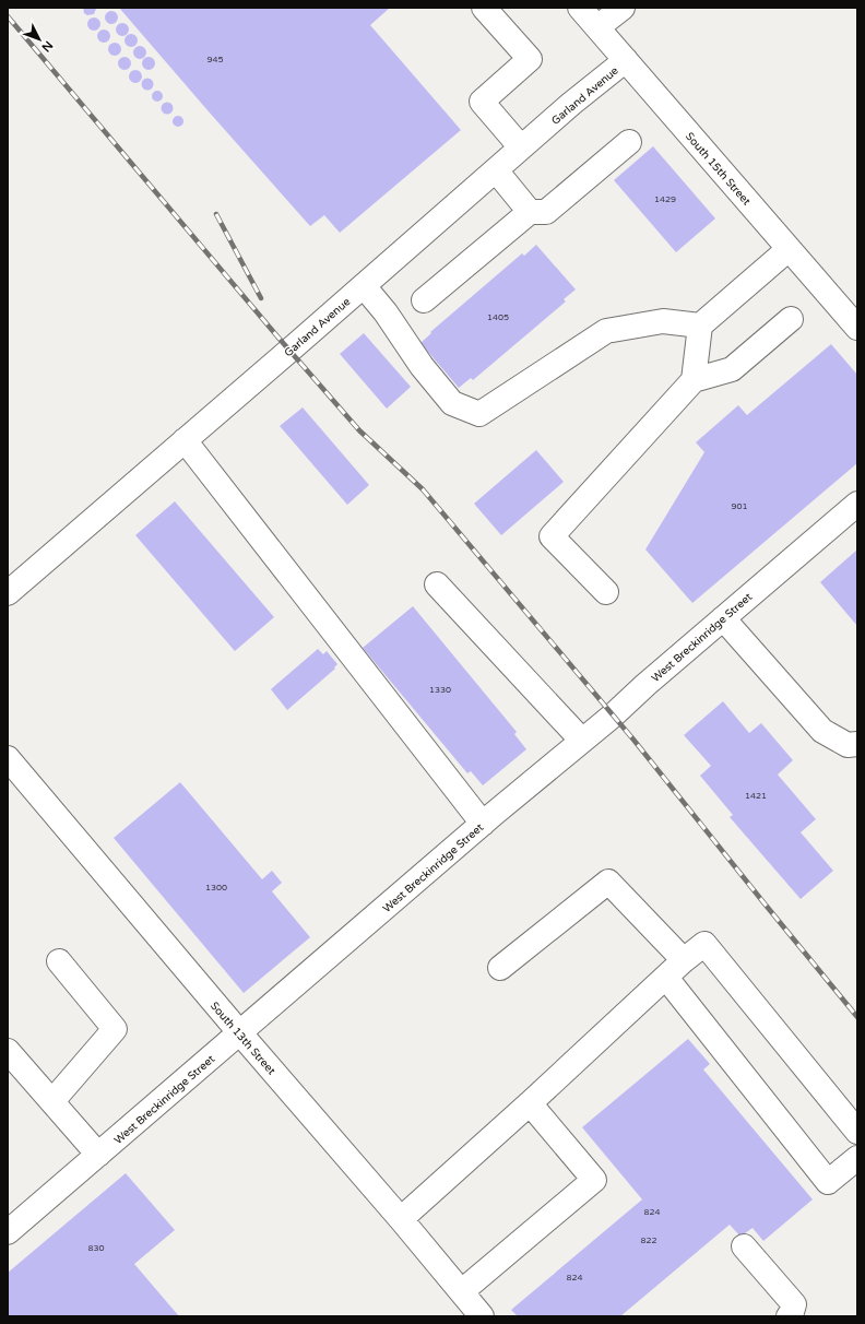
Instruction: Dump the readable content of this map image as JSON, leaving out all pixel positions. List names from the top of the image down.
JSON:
{
  "streets": {
    "street": [
      "Garland Avenue",
      "South 15th Street",
      "West Breckinridge Street",
      "South 13th Street"
    ]
  },
  "crossings": [
    ["Garland Avenue", "South 15th Street"],
    ["West Breckinridge Street", "South 13th Street"]
  ],
  "house_numbers": [
    "945",
    "1429",
    "1405",
    "901",
    "1330",
    "1421",
    "1300",
    "824",
    "822",
    "830",
    "824"
  ],
  "north": "bottom right"
}
